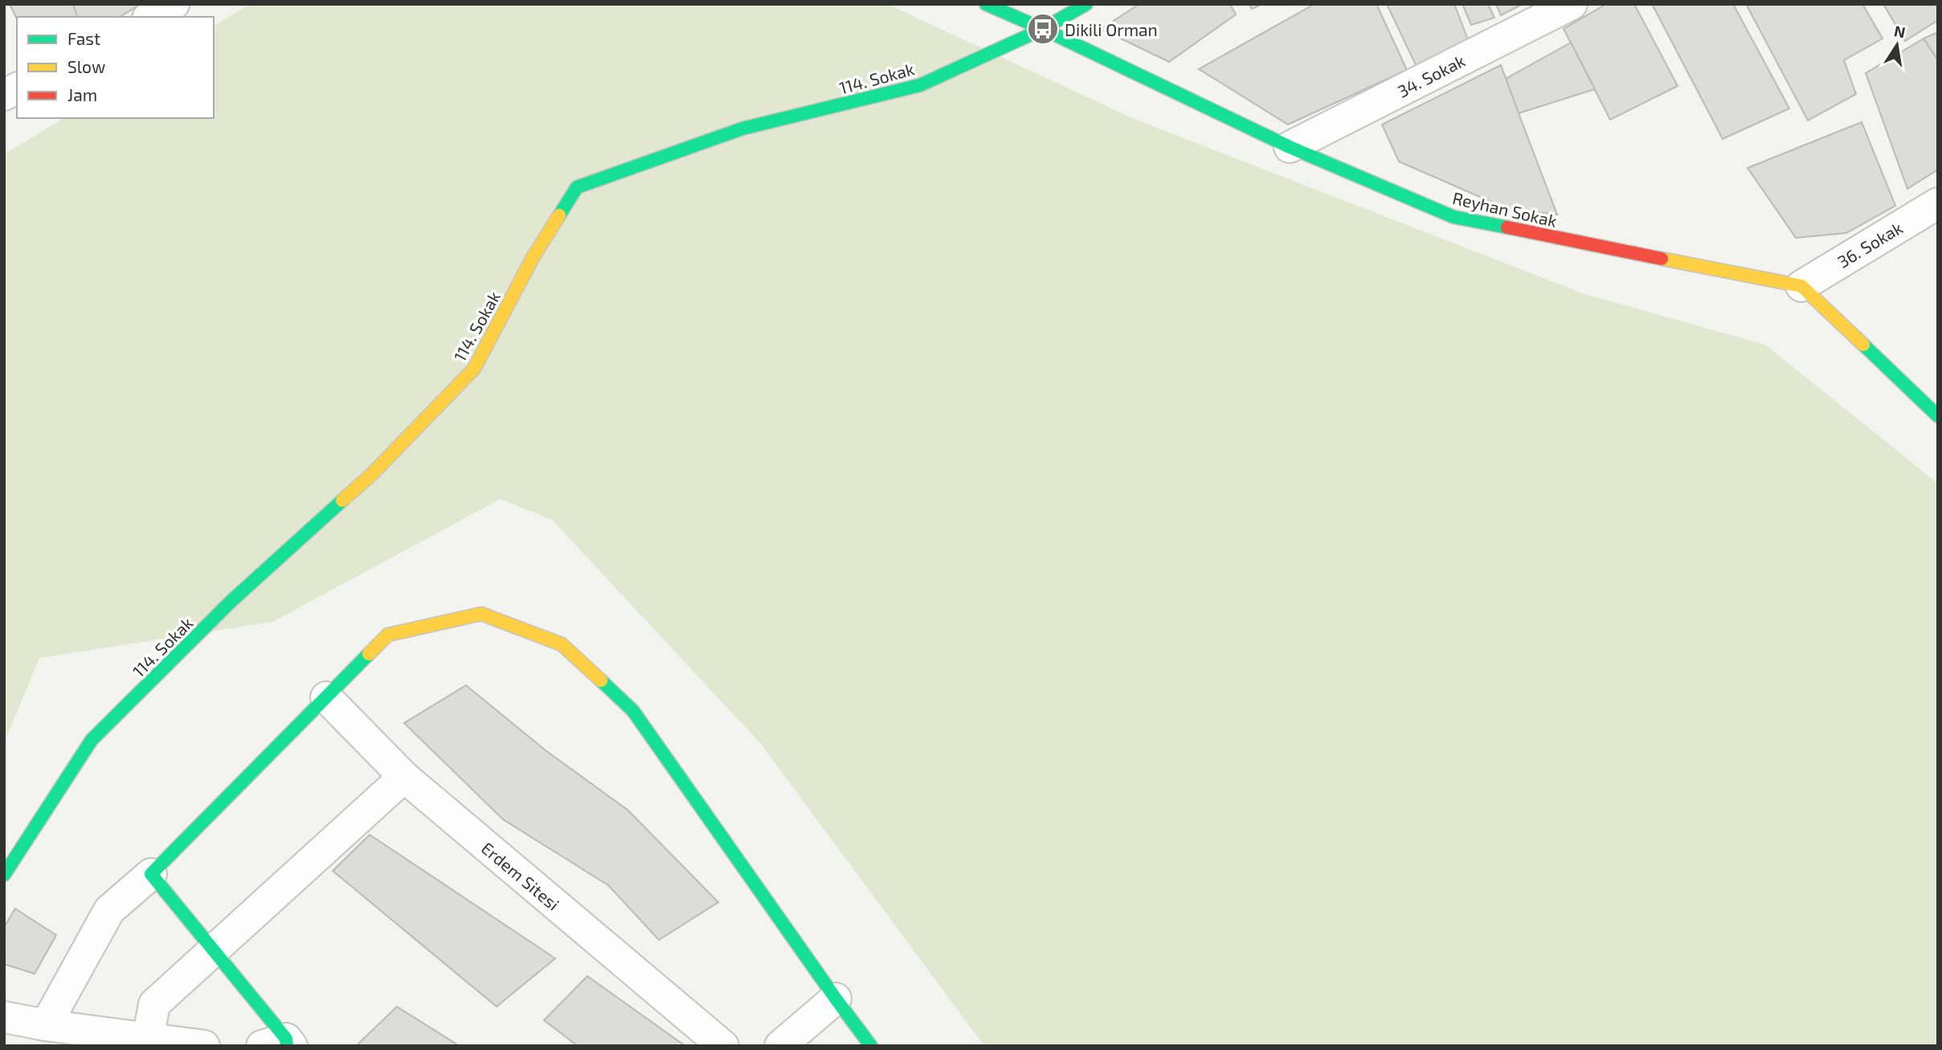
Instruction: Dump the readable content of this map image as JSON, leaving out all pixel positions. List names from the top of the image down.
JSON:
{
  "streets": {
    "street": [
      "34. Sokak",
      "114. Sokak",
      "Reyhan Sokak",
      "36. Sokak",
      "Erdem Sitesi"
    ]
  },
  "crossings": [
    ["34. Sokak", "Reyhan Sokak"],
    ["114. Sokak", "Reyhan Sokak"],
    ["Reyhan Sokak", "36. Sokak"]
  ],
  "places": {
    "bus stop": ["Dikili Orman"]
  },
  "legend": ["Fast", "Slow", "Jam"],
  "north": "top"
}
